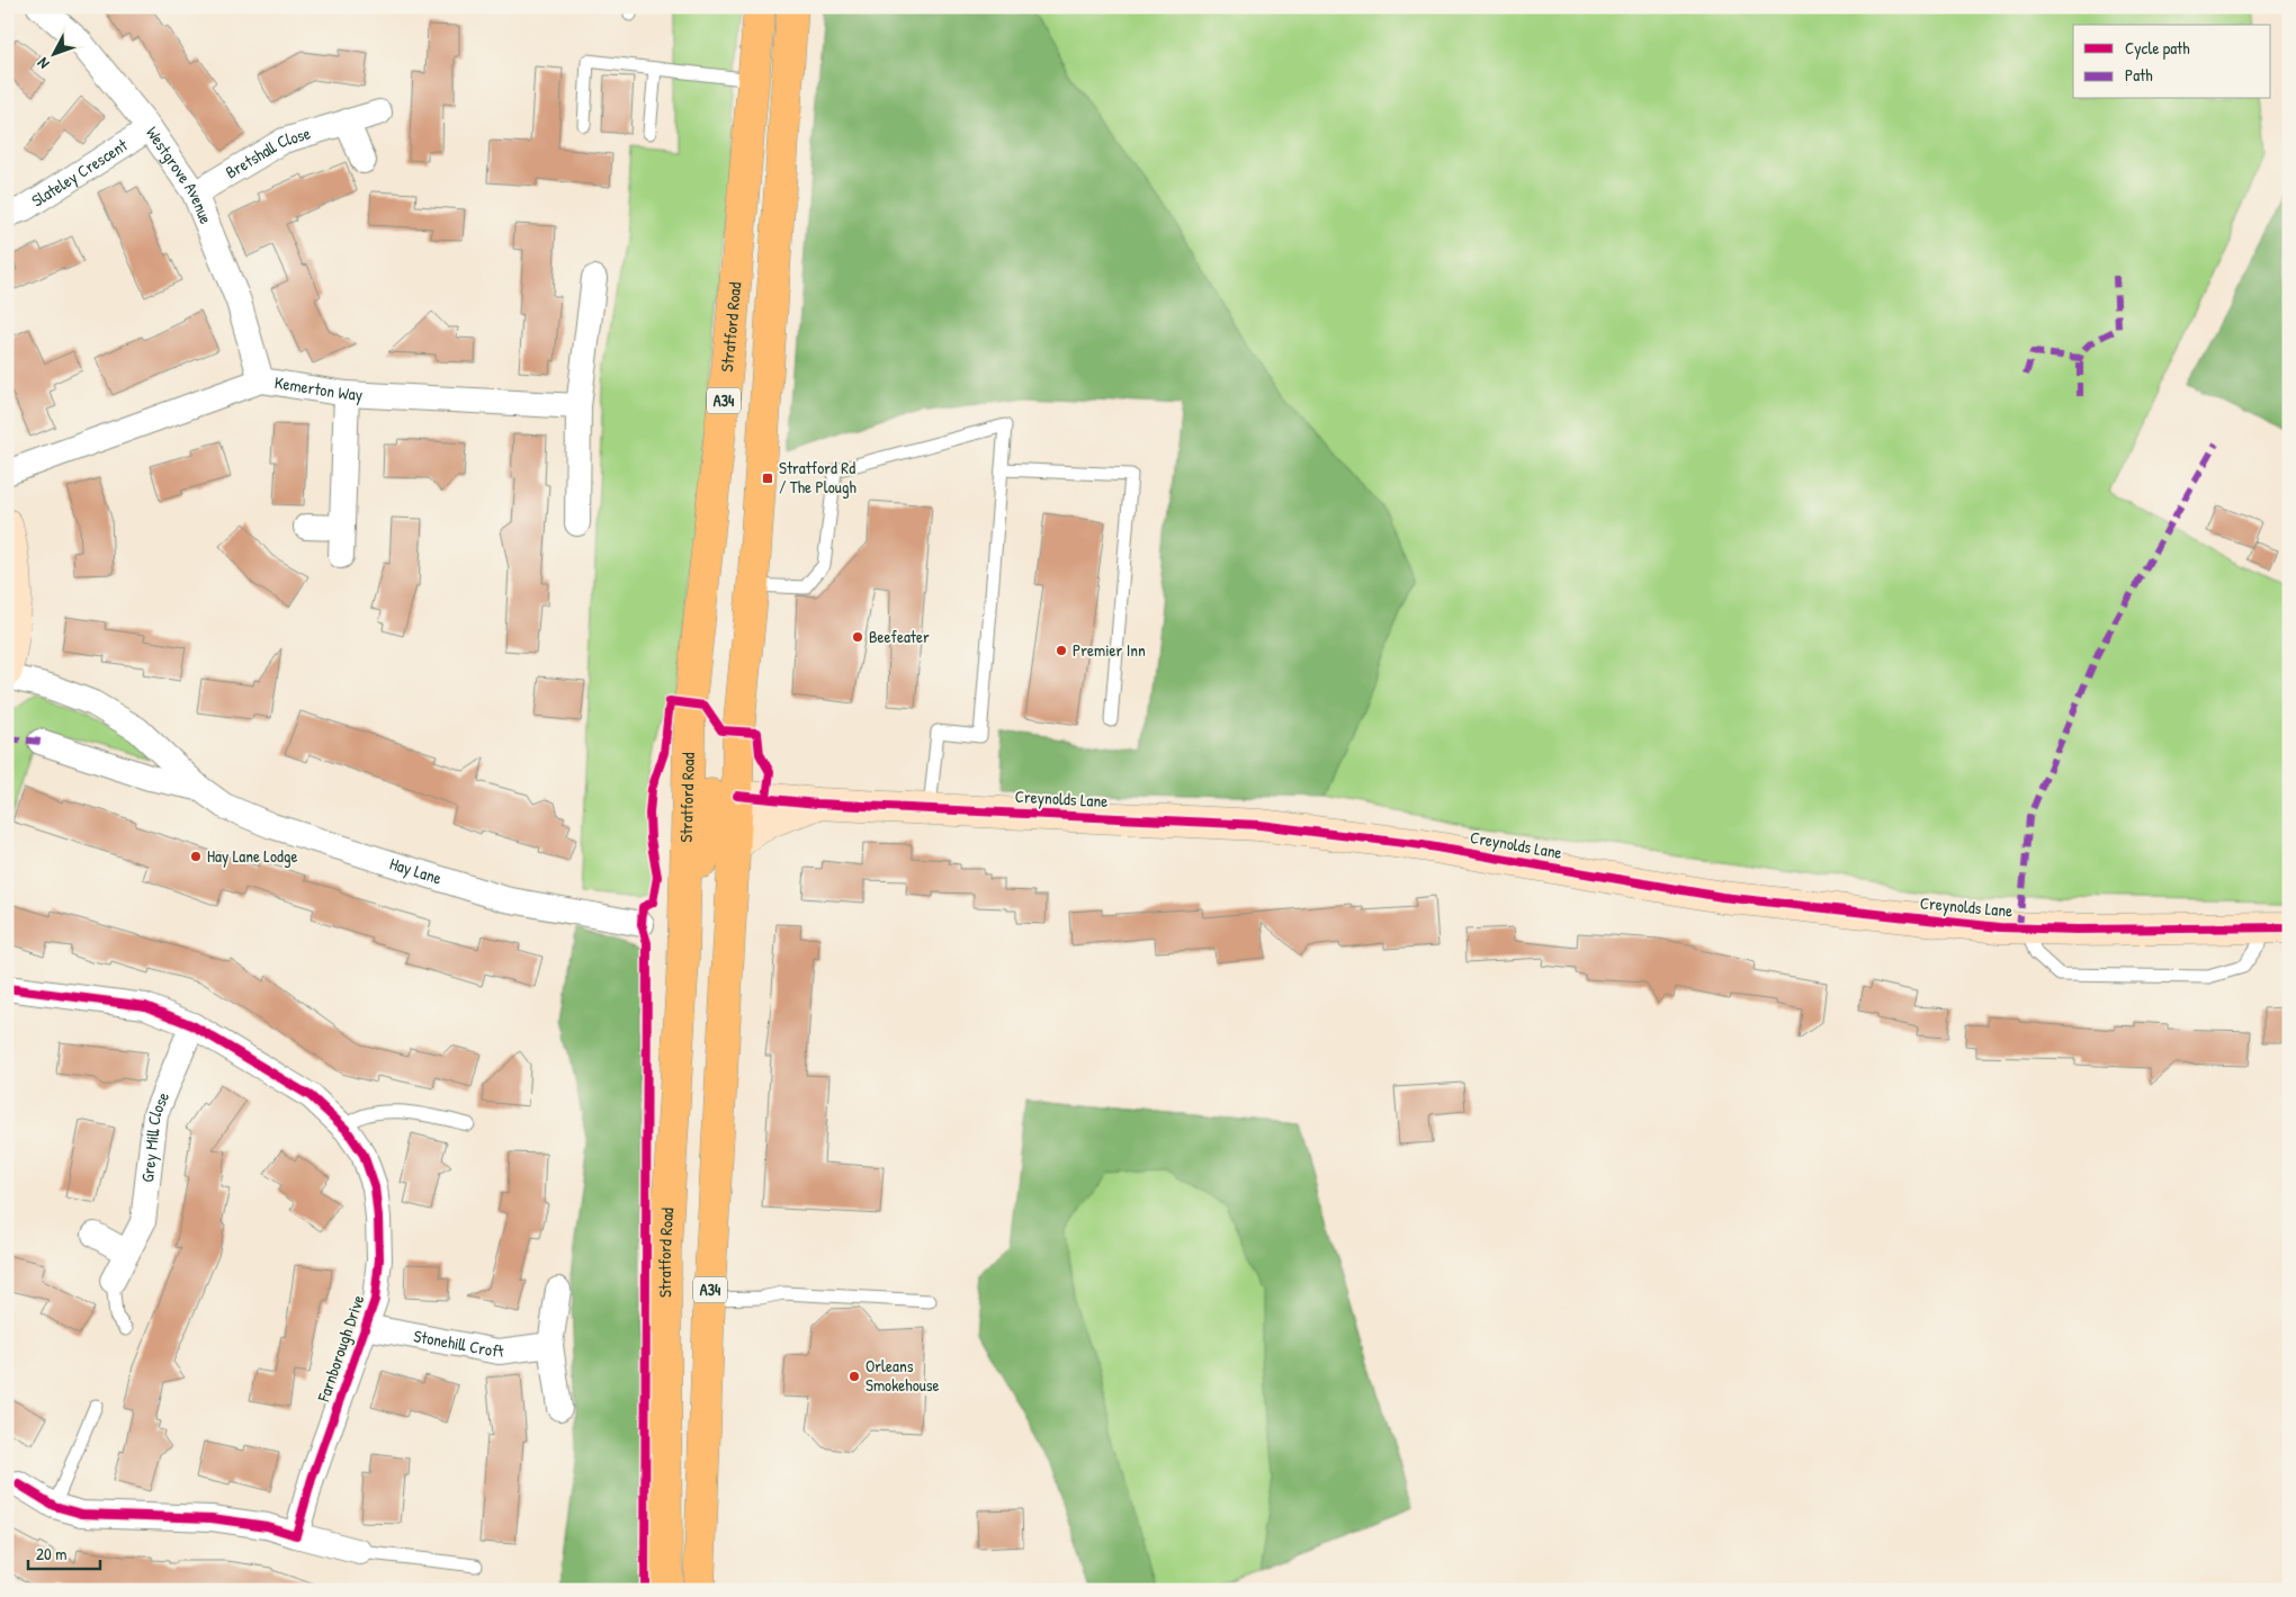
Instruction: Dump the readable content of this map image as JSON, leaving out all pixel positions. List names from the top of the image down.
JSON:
{
  "streets": {
    "highway": ["Stratford Road", "A34"],
    "street": [
      "Bretshall Close",
      "Slateley Crescent",
      "Westgrove Avenue",
      "Kemerton Way",
      "Creynolds Lane",
      "Hay Lane",
      "Grey Mill Close",
      "Stonehill Croft",
      "Farnborough Drive"
    ]
  },
  "crossings": [
    ["Bretshall Close", "Westgrove Avenue"],
    ["Slateley Crescent", "Westgrove Avenue"],
    ["Westgrove Avenue", "Kemerton Way"],
    ["Stratford Road", "Creynolds Lane"],
    ["Grey Mill Close", "Farnborough Drive"],
    ["Stonehill Croft", "Farnborough Drive"]
  ],
  "places": {
    "transit": ["Stratford Rd / The Plough"],
    "other": [
      "Beefeater",
      "Premier Inn",
      "Hay Lane Lodge",
      "Orleans Smokehouse"
    ]
  },
  "legend": ["Cycle path", "Path"],
  "scale_bar": "20 m",
  "north": "bottom left"
}
